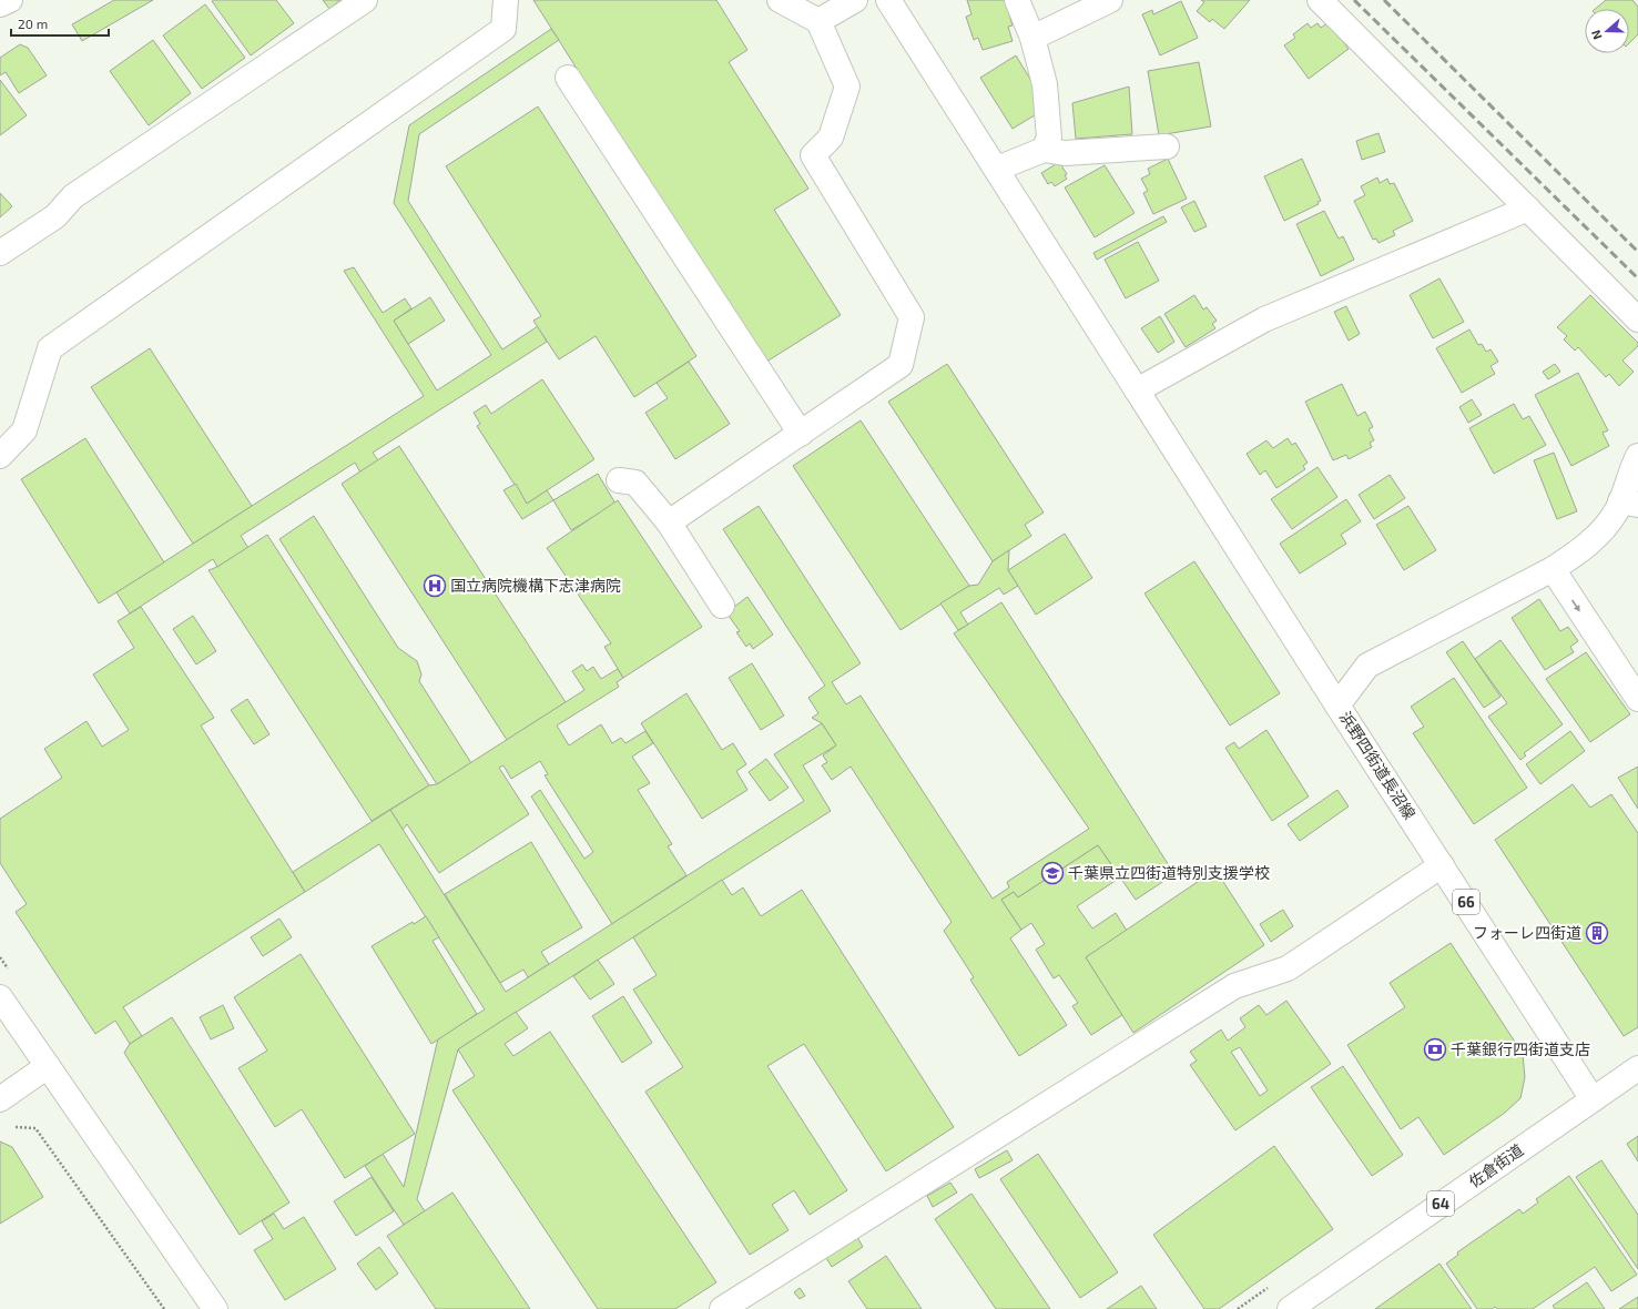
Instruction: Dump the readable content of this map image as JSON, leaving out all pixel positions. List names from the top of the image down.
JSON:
{
  "streets": {
    "street": [
      "浜野四街道長沼線",
      "66",
      "佐倉街道",
      "64"
    ]
  },
  "crossings": [
    ["浜野四街道長沼線", "佐倉街道"]
  ],
  "places": {
    "hospital": ["国立病院機構下志津病院"],
    "school or university": ["千葉県立四街道特別支援学校"],
    "building": ["フォーレ四街道"],
    "bank": ["千葉銀行四街道支店"]
  },
  "scale_bar": "20 m",
  "north": "left"
}
